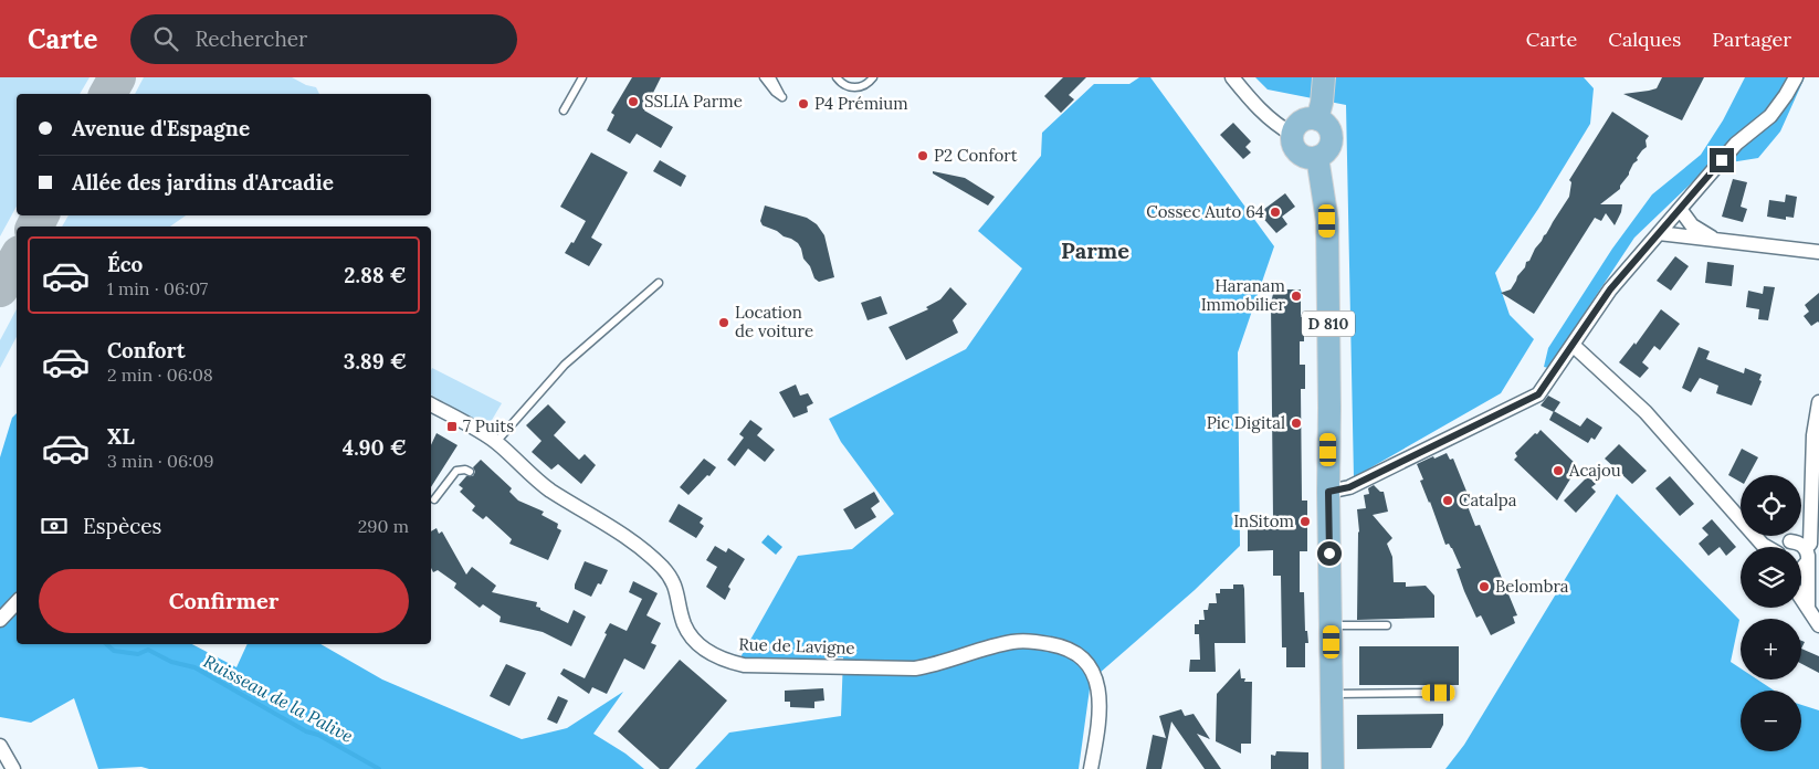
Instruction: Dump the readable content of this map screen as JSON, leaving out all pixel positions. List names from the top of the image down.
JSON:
{
  "streets": {
    "main road": ["D 810"],
    "street": ["Rue de Lavigne"]
  },
  "districts": ["Parme"],
  "water": ["Ruisseau de la Palive"],
  "places": {
    "other": [
      "SSLIA Parme",
      "P4 Prémium",
      "P2 Confort",
      "Cossec Auto 64",
      "Haranam Immobilier",
      "Location de voiture",
      "Pic Digital",
      "Acajou",
      "Catalpa",
      "InSitom",
      "Belombra"
    ],
    "transit": ["7 Puits"]
  },
  "page": {
    "header": "Carte",
    "search": "Rechercher",
    "nav": ["Carte", "Calques", "Partager"],
    "banner": ["Avenue d'Espagne", "Allée des jardins d'Arcadie"],
    "list": [
      {
        "name": "Éco",
        "note": "1 min · 06:07",
        "value": "2.88 €"
      },
      {
        "name": "Confort",
        "note": "2 min · 06:08",
        "value": "3.89 €"
      },
      {
        "name": "XL",
        "note": "3 min · 06:09",
        "value": "4.90 €"
      }
    ],
    "map_buttons": ["+", "−"],
    "pay": ["Espèces", "290 m"],
    "buttons": "Confirmer"
  }
}
